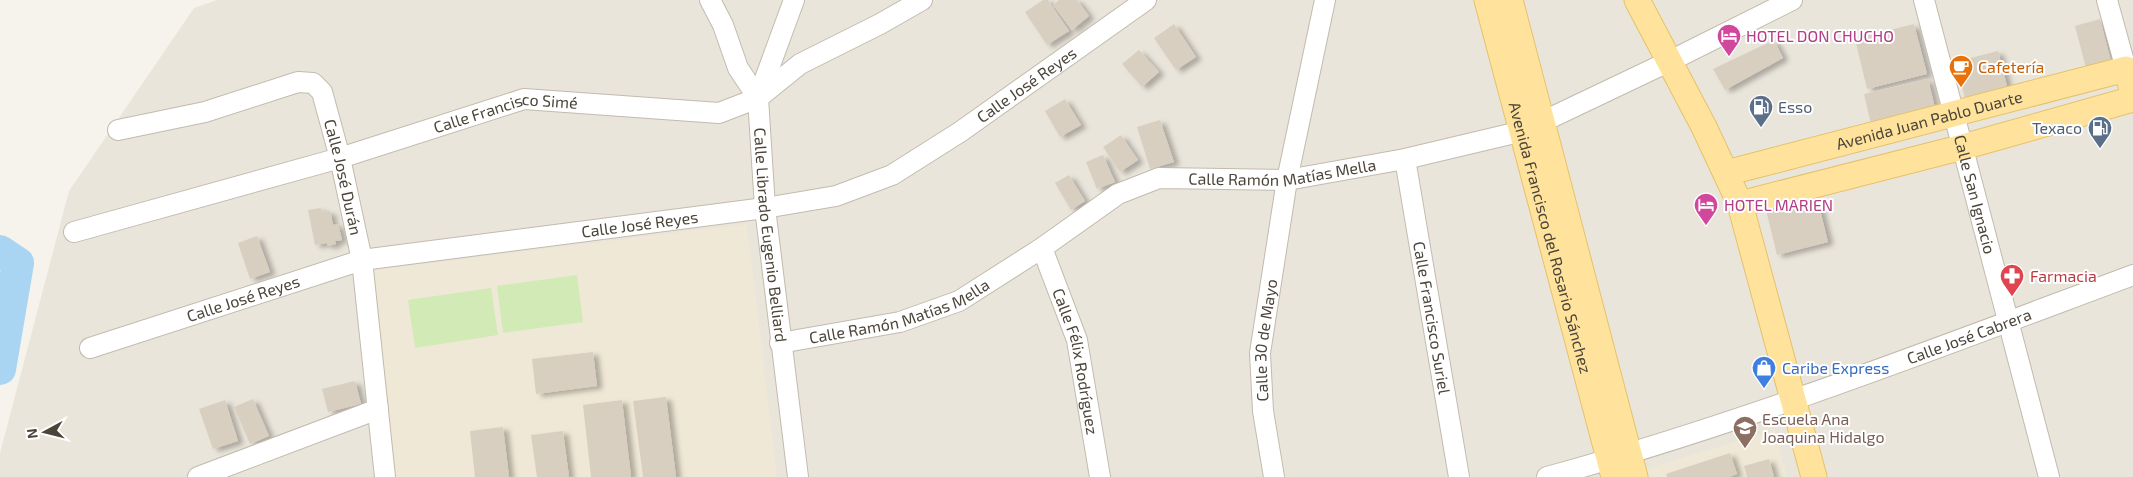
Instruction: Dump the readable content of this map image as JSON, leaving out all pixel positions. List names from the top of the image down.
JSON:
{
  "streets": {
    "main road": ["Avenida Juan Pablo Duarte", "Avenida Francisco del Rosario Sánchez"],
    "street": [
      "Calle José Reyes",
      "Calle Francisco Simé",
      "Calle Ramón Matías Mella",
      "Calle José Durán",
      "Calle San Ignacio",
      "Calle Librado Eugenio Belliard",
      "Calle Francisco Suriel",
      "Calle José Cabrera",
      "Calle 30 de Mayo",
      "Calle Félix Rodríguez"
    ]
  },
  "crossings": [
    ["Calle José Reyes", "Calle José Durán"],
    ["Calle José Reyes", "Calle Librado Eugenio Belliard"],
    ["Calle Francisco Simé", "Calle José Durán"],
    ["Calle Francisco Simé", "Calle Librado Eugenio Belliard"],
    ["Avenida Juan Pablo Duarte", "Calle San Ignacio"],
    ["Calle Ramón Matías Mella", "Calle Librado Eugenio Belliard"],
    ["Calle Ramón Matías Mella", "Avenida Francisco del Rosario Sánchez"],
    ["Calle Ramón Matías Mella", "Calle Francisco Suriel"],
    ["Calle Ramón Matías Mella", "Calle 30 de Mayo"],
    ["Calle Ramón Matías Mella", "Calle Félix Rodríguez"],
    ["Calle San Ignacio", "Calle José Cabrera"],
    ["Avenida Francisco del Rosario Sánchez", "Calle José Cabrera"]
  ],
  "places": {
    "hotel": ["HOTEL DON CHUCHO", "HOTEL MARIEN"],
    "cafe": ["Cafetería"],
    "fuel station": ["Esso", "Texaco"],
    "pharmacy": ["Farmacia"],
    "shop": ["Caribe Express"],
    "school or university": ["Escuela Ana Joaquina Hidalgo"]
  },
  "north": "left"
}
